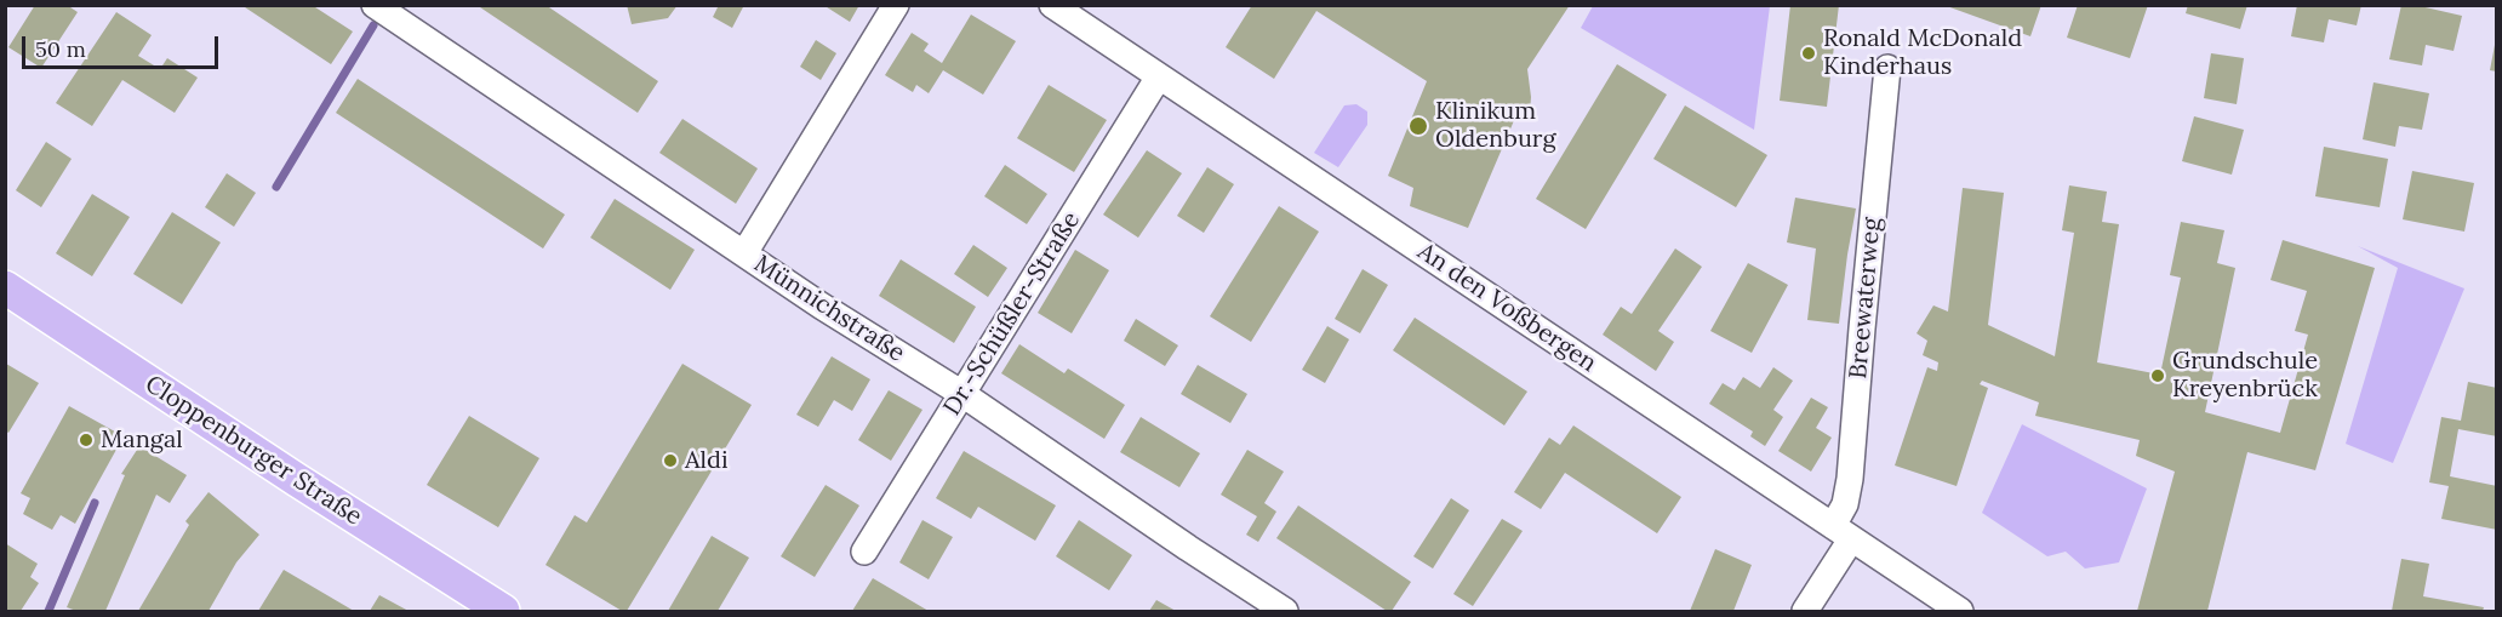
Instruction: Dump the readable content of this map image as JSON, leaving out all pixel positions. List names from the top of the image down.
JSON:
{
  "streets": {
    "main road": ["Cloppenburger Straße"],
    "street": [
      "Breewaterweg",
      "An den Voßbergen",
      "Münnichstraße",
      "Dr.-Schüßler-Straße"
    ]
  },
  "crossings": [
    ["Breewaterweg", "An den Voßbergen"],
    ["An den Voßbergen", "Dr.-Schüßler-Straße"],
    ["Münnichstraße", "Dr.-Schüßler-Straße"]
  ],
  "places": [
    "Ronald McDonald Kinderhaus",
    "Klinikum Oldenburg",
    "Grundschule Kreyenbrück",
    "Mangal",
    "Aldi"
  ],
  "scale_bar": "50 m"
}
